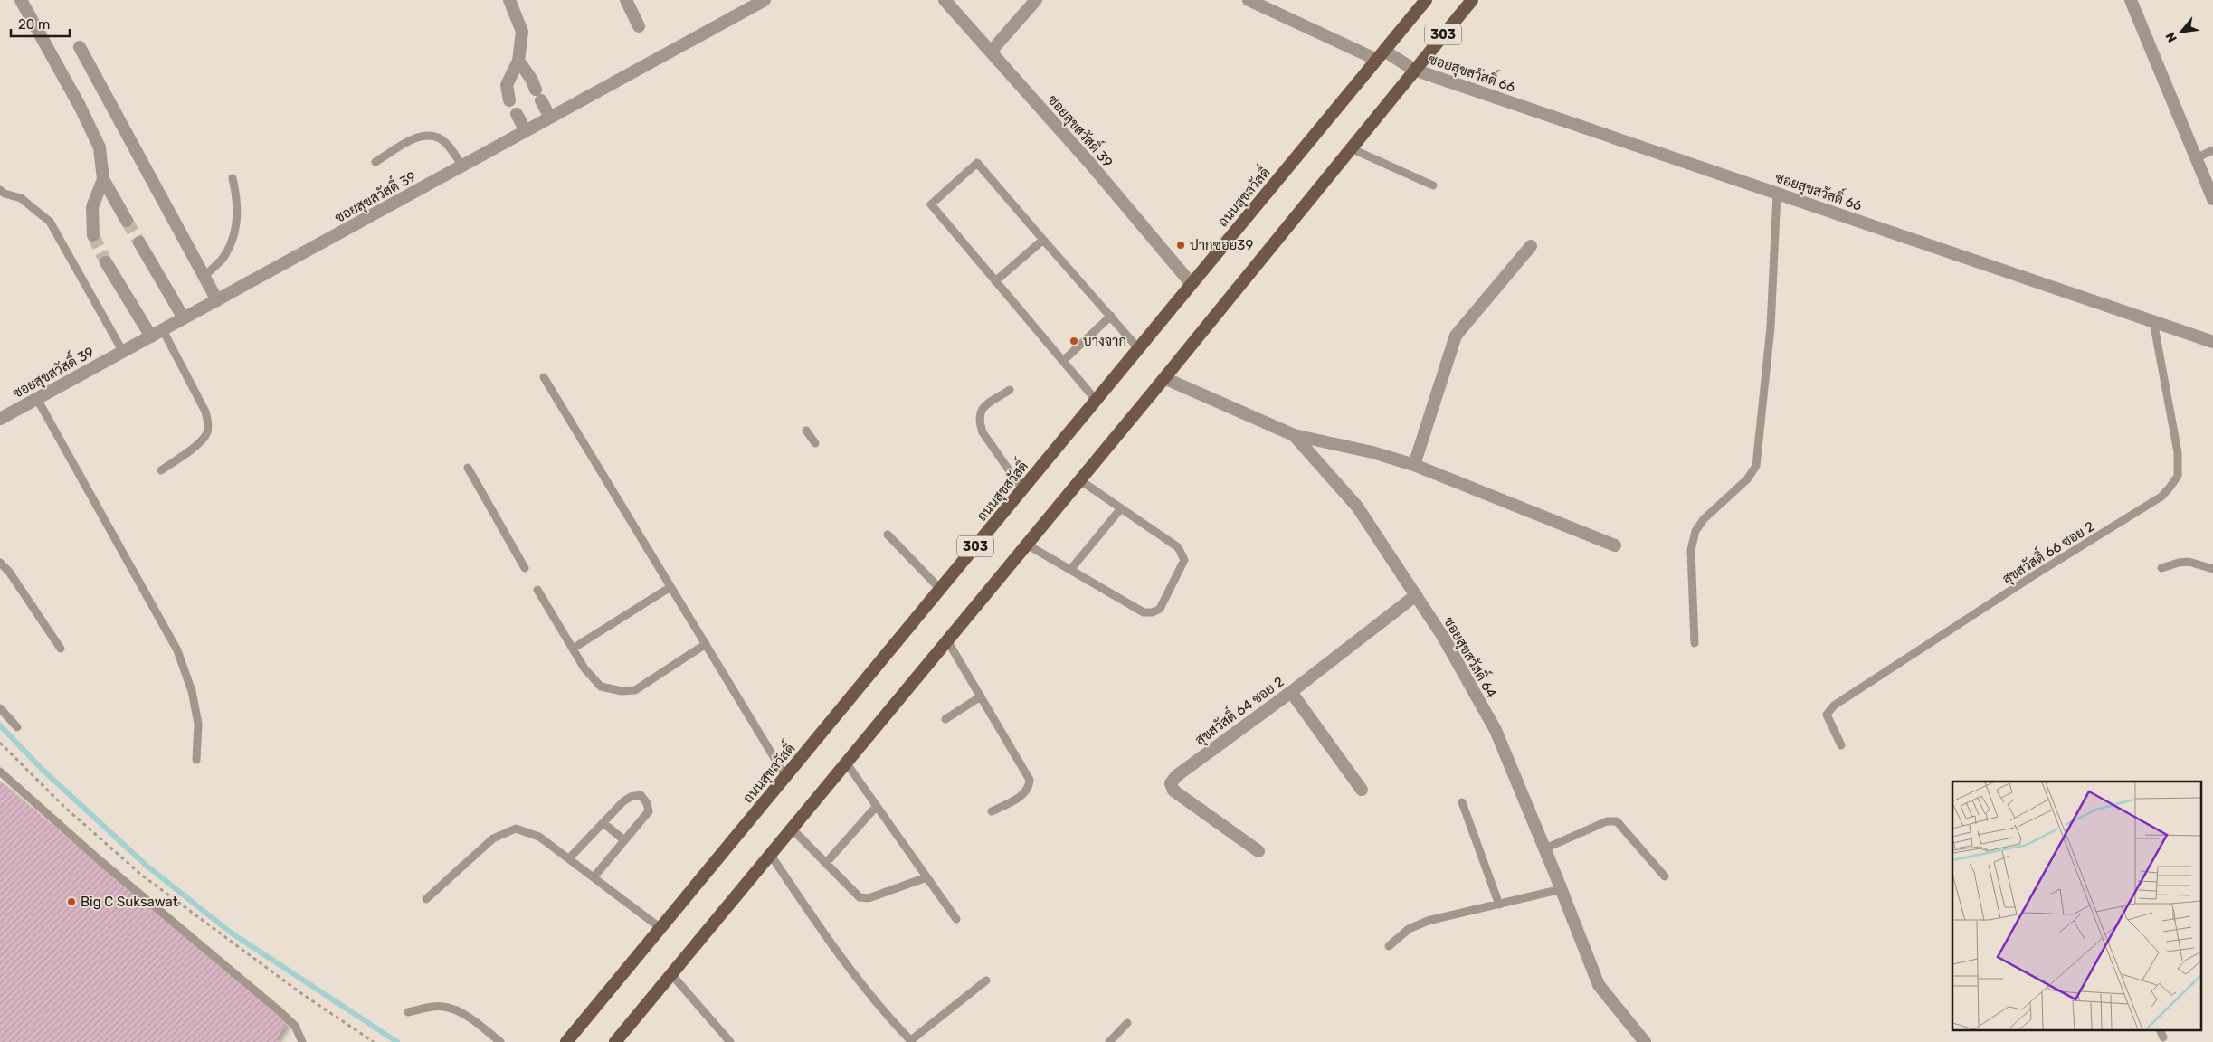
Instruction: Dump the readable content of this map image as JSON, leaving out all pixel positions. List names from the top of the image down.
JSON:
{
  "streets": {
    "main road": ["303", "ถนนสุขสวัสดิ์"],
    "street": [
      "ซอยสุขสวัสดิ์ 66",
      "ซอยสุขสวัสดิ์ 39",
      "ซอยสุขสวัสดิ์ 64",
      "สุขสวัสดิ์ 64 ซอย 2"
    ],
    "lane": ["สุขสวัสดิ์ 66 ซอย 2"]
  },
  "crossings": [
    ["303", "ซอยสุขสวัสดิ์ 66"],
    ["303", "ซอยสุขสวัสดิ์ 64"],
    ["ซอยสุขสวัสดิ์ 66", "ถนนสุขสวัสดิ์"],
    ["ซอยสุขสวัสดิ์ 66", "สุขสวัสดิ์ 66 ซอย 2"],
    ["ซอยสุขสวัสดิ์ 39", "ถนนสุขสวัสดิ์"],
    ["ซอยสุขสวัสดิ์ 64", "สุขสวัสดิ์ 64 ซอย 2"]
  ],
  "places": ["ปากซอย39", "บางจาก", "Big C Suksawat"],
  "scale_bar": "20 m",
  "north": "bottom left"
}
